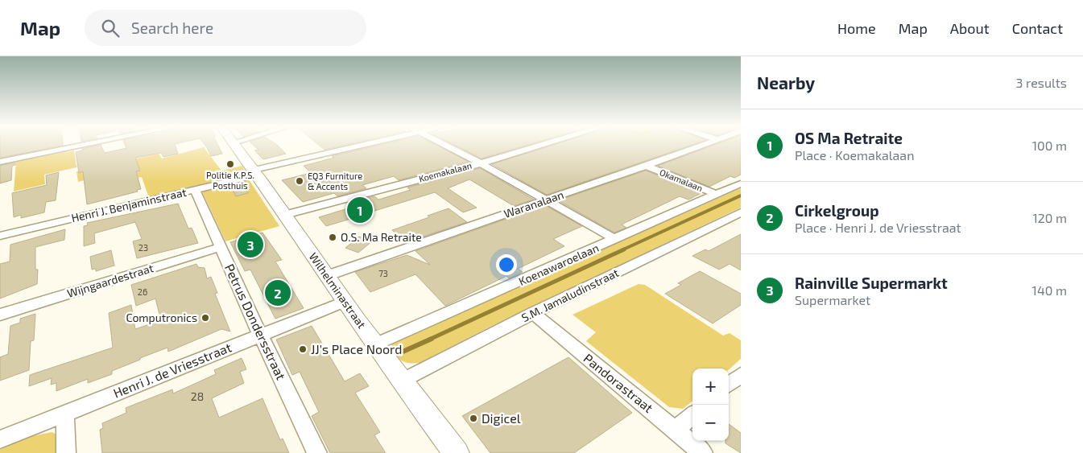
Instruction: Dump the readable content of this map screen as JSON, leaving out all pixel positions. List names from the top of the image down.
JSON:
{
  "streets": {
    "street": [
      "Koemakalaan",
      "Okamalaan",
      "Waranalaan",
      "Henri J. Benjaminstraat",
      "Koenawaroelaan",
      "Wijngaardestraat",
      "Wilhelminastraat",
      "S.M. Jamaludinstraat",
      "Petrus Dondersstraat",
      "Henri J. de Vriesstraat",
      "Pandorastraat"
    ]
  },
  "crossings": [
    ["Koemakalaan", "Wilhelminastraat"],
    ["Okamalaan", "Waranalaan"],
    ["Okamalaan", "Koenawaroelaan"],
    ["Waranalaan", "Wilhelminastraat"],
    ["Henri J. Benjaminstraat", "Wilhelminastraat"],
    ["Henri J. Benjaminstraat", "Petrus Dondersstraat"],
    ["Koenawaroelaan", "Wilhelminastraat"],
    ["Wijngaardestraat", "Petrus Dondersstraat"],
    ["Wilhelminastraat", "S.M. Jamaludinstraat"],
    ["Wilhelminastraat", "Henri J. de Vriesstraat"],
    ["S.M. Jamaludinstraat", "Pandorastraat"],
    ["Petrus Dondersstraat", "Henri J. de Vriesstraat"]
  ],
  "places": [
    "Politie K.P.S. Posthuis",
    "EQ3 Furniture & Accents",
    "O.S. Ma Retraite",
    "Computronics",
    "JJ's Place Noord",
    "Digicel"
  ],
  "house_numbers": [
    "23",
    "73",
    "26",
    "28"
  ],
  "page": {
    "header": "Map",
    "search": "Search here",
    "nav": [
      "Home",
      "Map",
      "About",
      "Contact"
    ],
    "heading": ["Nearby", "3 results"],
    "list": [
      {
        "mark": "1",
        "name": "OS Ma Retraite",
        "note": "Place · Koemakalaan",
        "value": "100 m"
      },
      {
        "mark": "2",
        "name": "Cirkelgroup",
        "note": "Place · Henri J. de Vriesstraat",
        "value": "120 m"
      },
      {
        "mark": "3",
        "name": "Rainville Supermarkt",
        "note": "Supermarket",
        "value": "140 m"
      }
    ],
    "pins": ["1", "3", "2"],
    "map_buttons": ["+", "−"]
  }
}
